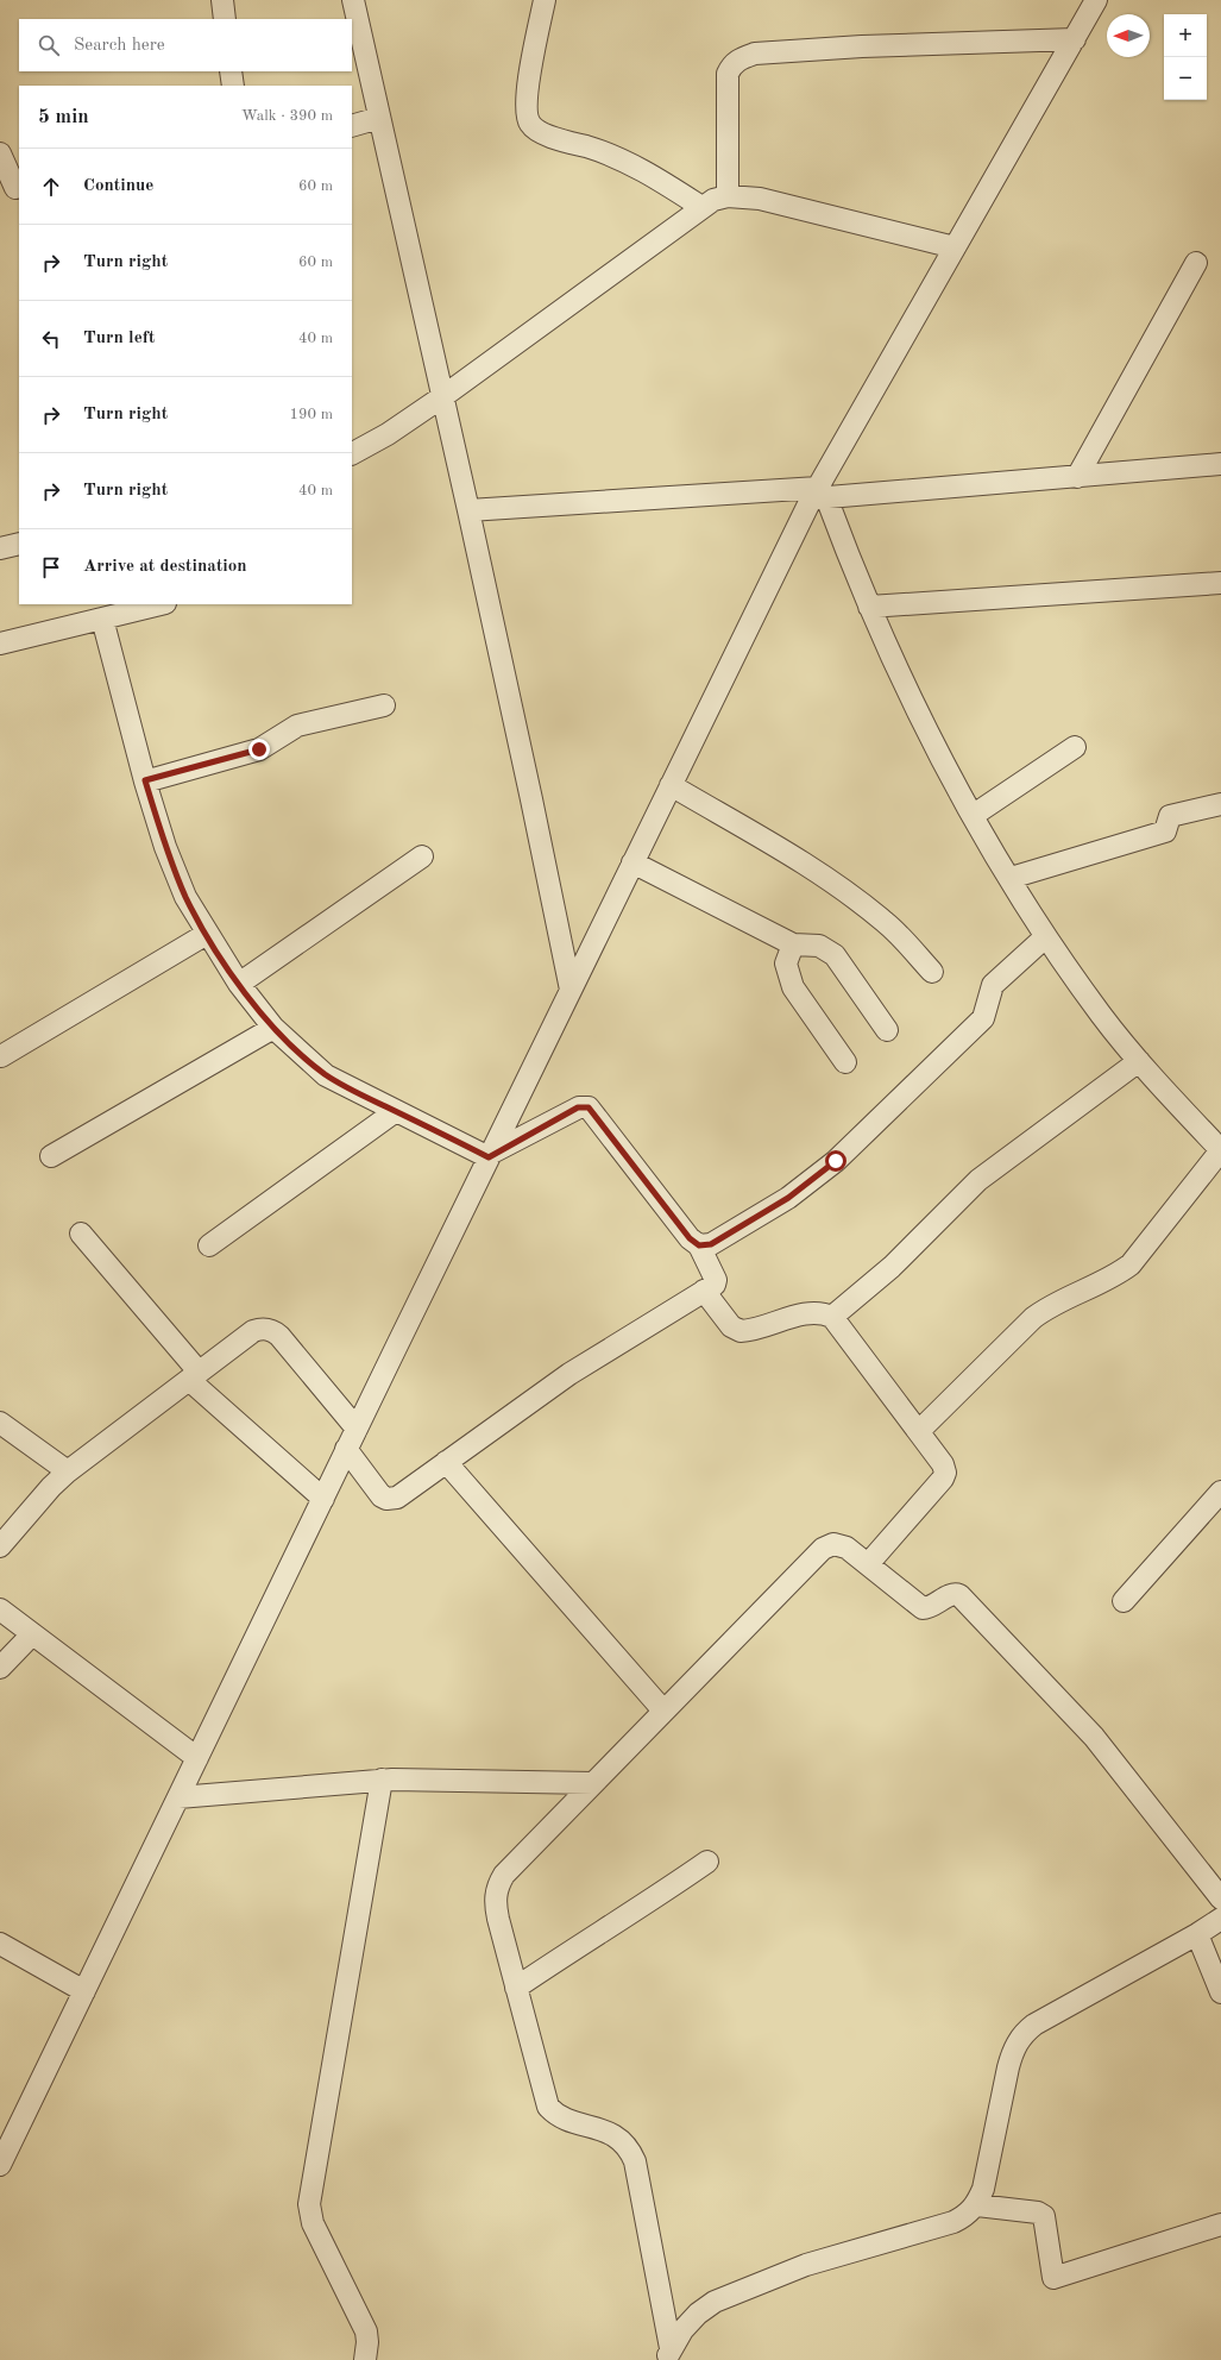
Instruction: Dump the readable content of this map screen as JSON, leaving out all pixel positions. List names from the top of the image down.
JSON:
{
  "north": "left",
  "page": {
    "map_buttons": ["+", "−"],
    "search": "Search here",
    "heading": ["5 min", "Walk · 390 m"],
    "list": [
      ["Continue", "60 m"],
      ["Turn right", "60 m"],
      ["Turn left", "40 m"],
      ["Turn right", "190 m"],
      ["Turn right", "40 m"],
      "Arrive at destination"
    ]
  }
}
